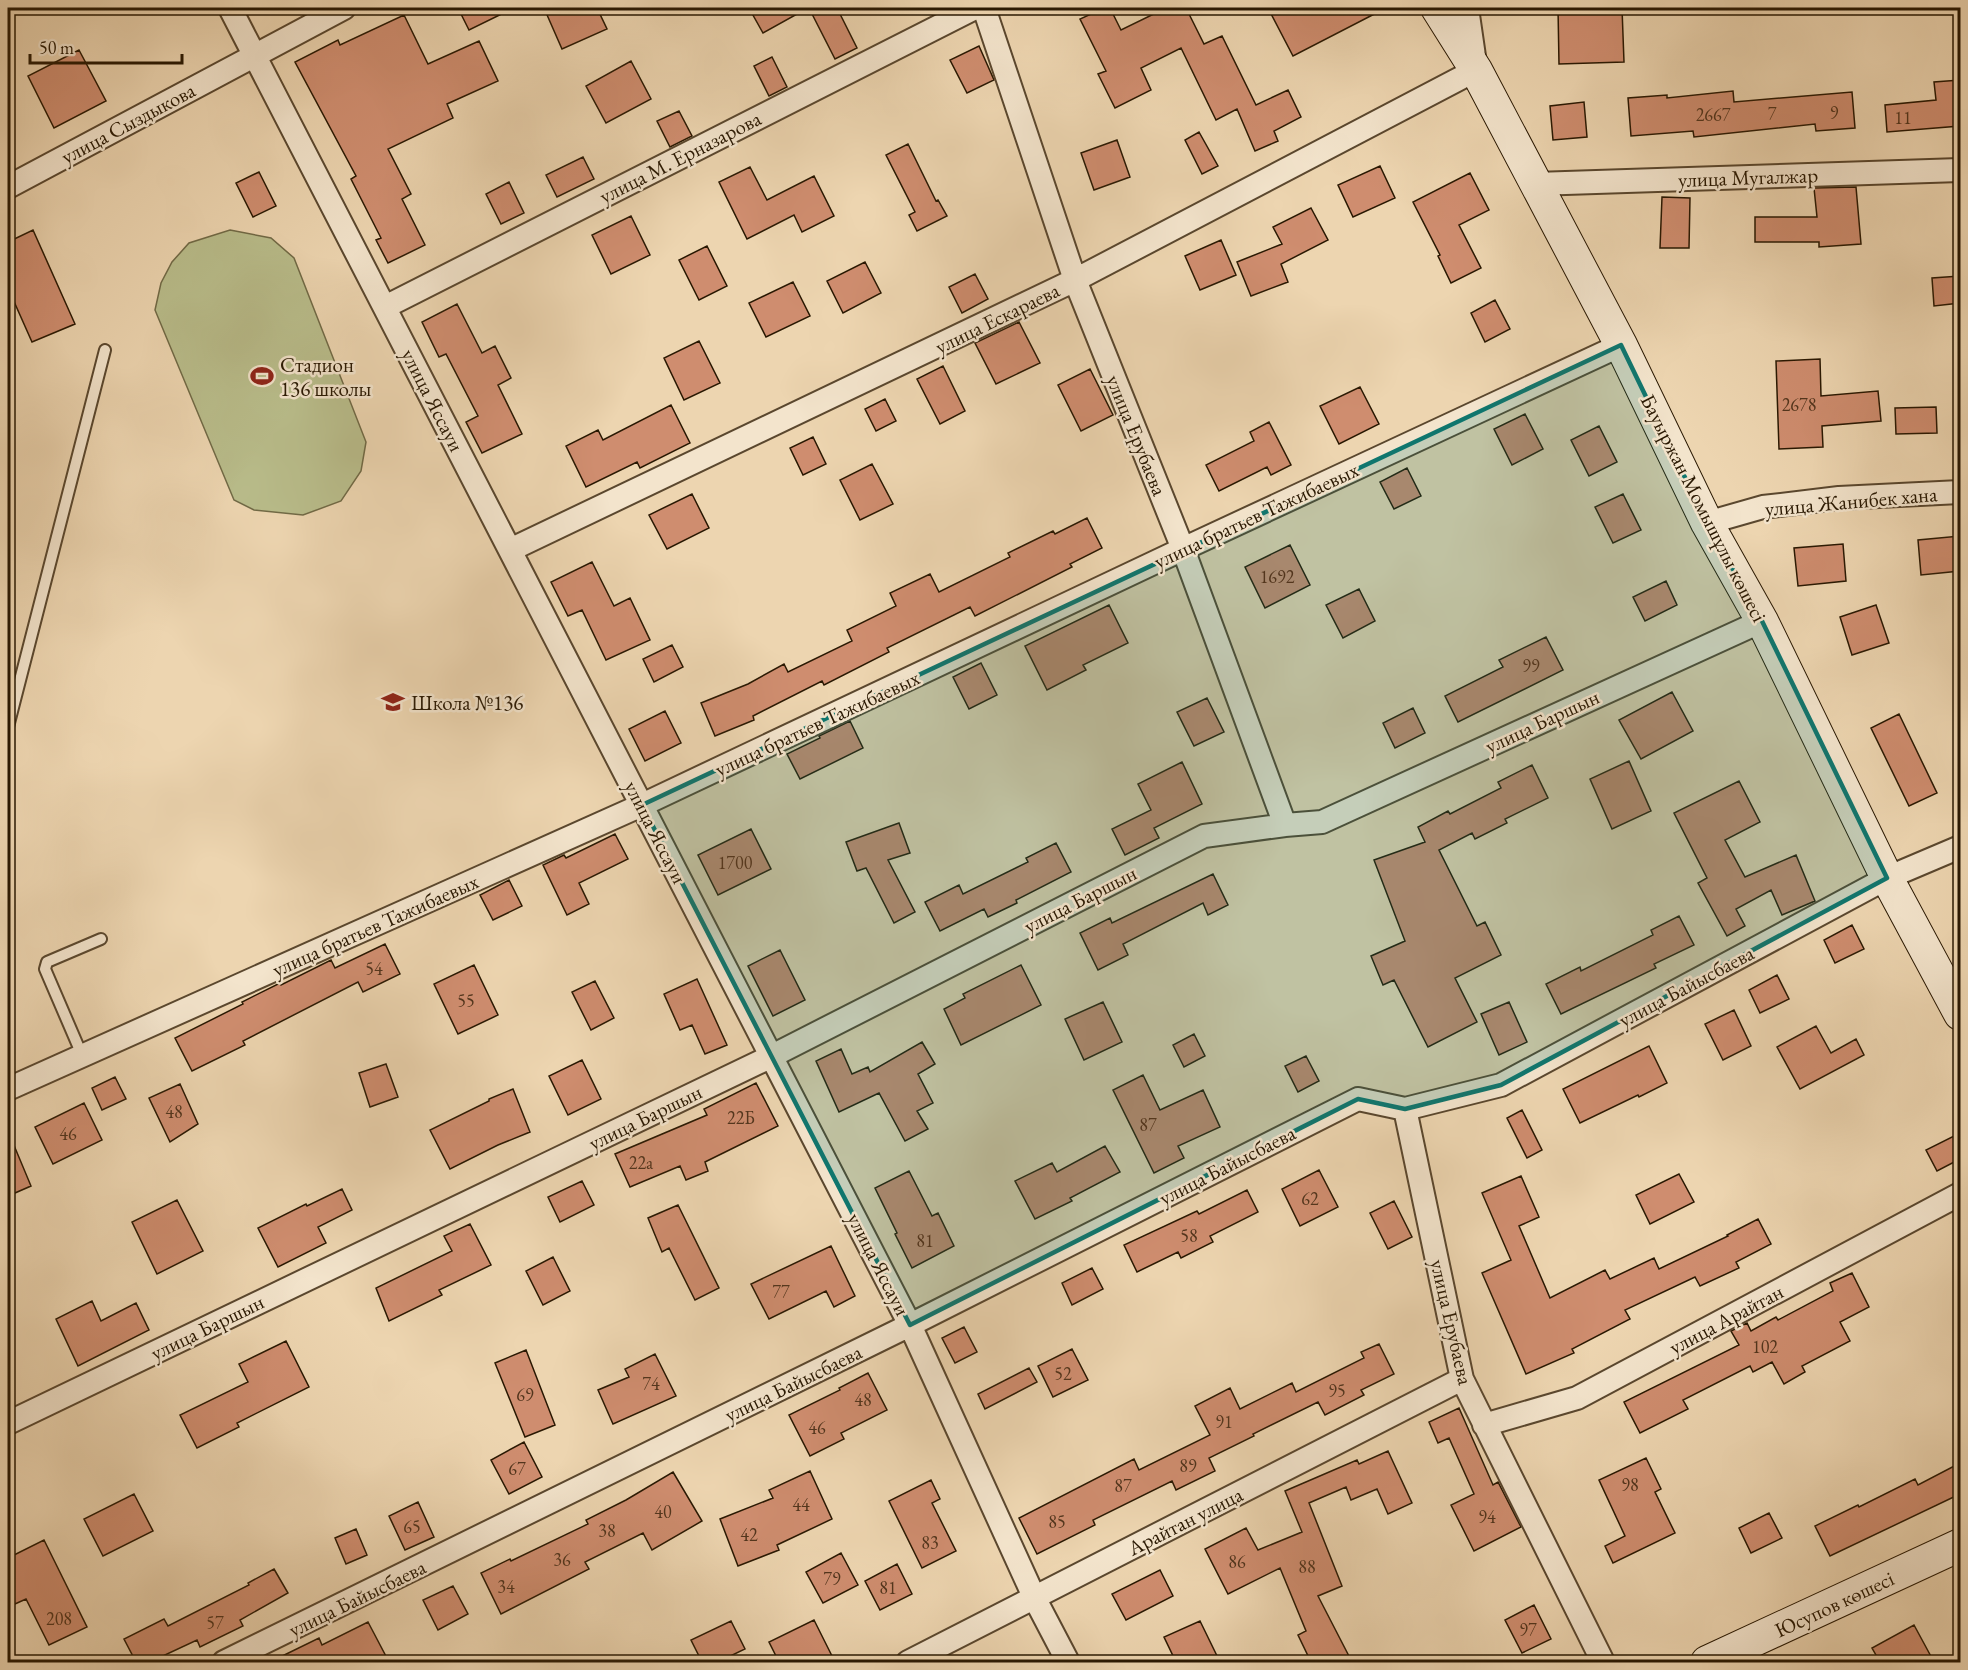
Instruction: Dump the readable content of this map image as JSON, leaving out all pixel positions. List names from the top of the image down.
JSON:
{
  "streets": {
    "street": [
      "улица Сыздыкова",
      "улица М. Ерназарова",
      "улица Мугалжар",
      "улица Ескараева",
      "улица Яссауи",
      "улица Ерубаева",
      "улица Жанибек хана",
      "Бауыржан Момышұлы көшесі",
      "улица братьев Тажибаевых",
      "улица Баршын",
      "улица Байысбаева",
      "улица Арайтан",
      "Арайтан улица",
      "Юсупов көшесі"
    ]
  },
  "crossings": [
    ["улица Сыздыкова", "улица Яссауи"],
    ["улица М. Ерназарова", "улица Яссауи"],
    ["улица Мугалжар", "Бауыржан Момышұлы көшесі"],
    ["улица Ескараева", "улица Яссауи"],
    ["улица Ескараева", "улица Ерубаева"],
    ["улица Ескараева", "Бауыржан Момышұлы көшесі"],
    ["улица Яссауи", "улица братьев Тажибаевых"],
    ["улица Яссауи", "улица Баршын"],
    ["улица Яссауи", "улица Байысбаева"],
    ["улица Яссауи", "Арайтан улица"],
    ["улица Ерубаева", "улица братьев Тажибаевых"],
    ["улица Ерубаева", "улица Баршын"],
    ["улица Ерубаева", "улица Байысбаева"],
    ["улица Ерубаева", "улица Арайтан"],
    ["улица Ерубаева", "Арайтан улица"],
    ["улица Жанибек хана", "Бауыржан Момышұлы көшесі"],
    ["Бауыржан Момышұлы көшесі", "улица братьев Тажибаевых"],
    ["Бауыржан Момышұлы көшесі", "улица Баршын"],
    ["Бауыржан Момышұлы көшесі", "улица Байысбаева"]
  ],
  "places": {
    "sports": ["Стадион 136 школы"],
    "school or university": ["Школа №136"]
  },
  "house_numbers": [
    "9",
    "7",
    "2667",
    "11",
    "2678",
    "1692",
    "99",
    "1700",
    "54",
    "55",
    "48",
    "22Б",
    "87",
    "46",
    "22а",
    "62",
    "58",
    "81",
    "77",
    "102",
    "52",
    "74",
    "95",
    "69",
    "48",
    "91",
    "46",
    "89",
    "67",
    "98",
    "87",
    "44",
    "40",
    "94",
    "85",
    "65",
    "38",
    "42",
    "83",
    "36",
    "86",
    "88",
    "79",
    "34",
    "81",
    "208",
    "57",
    "97"
  ],
  "scale_bar": "50 m"
}
